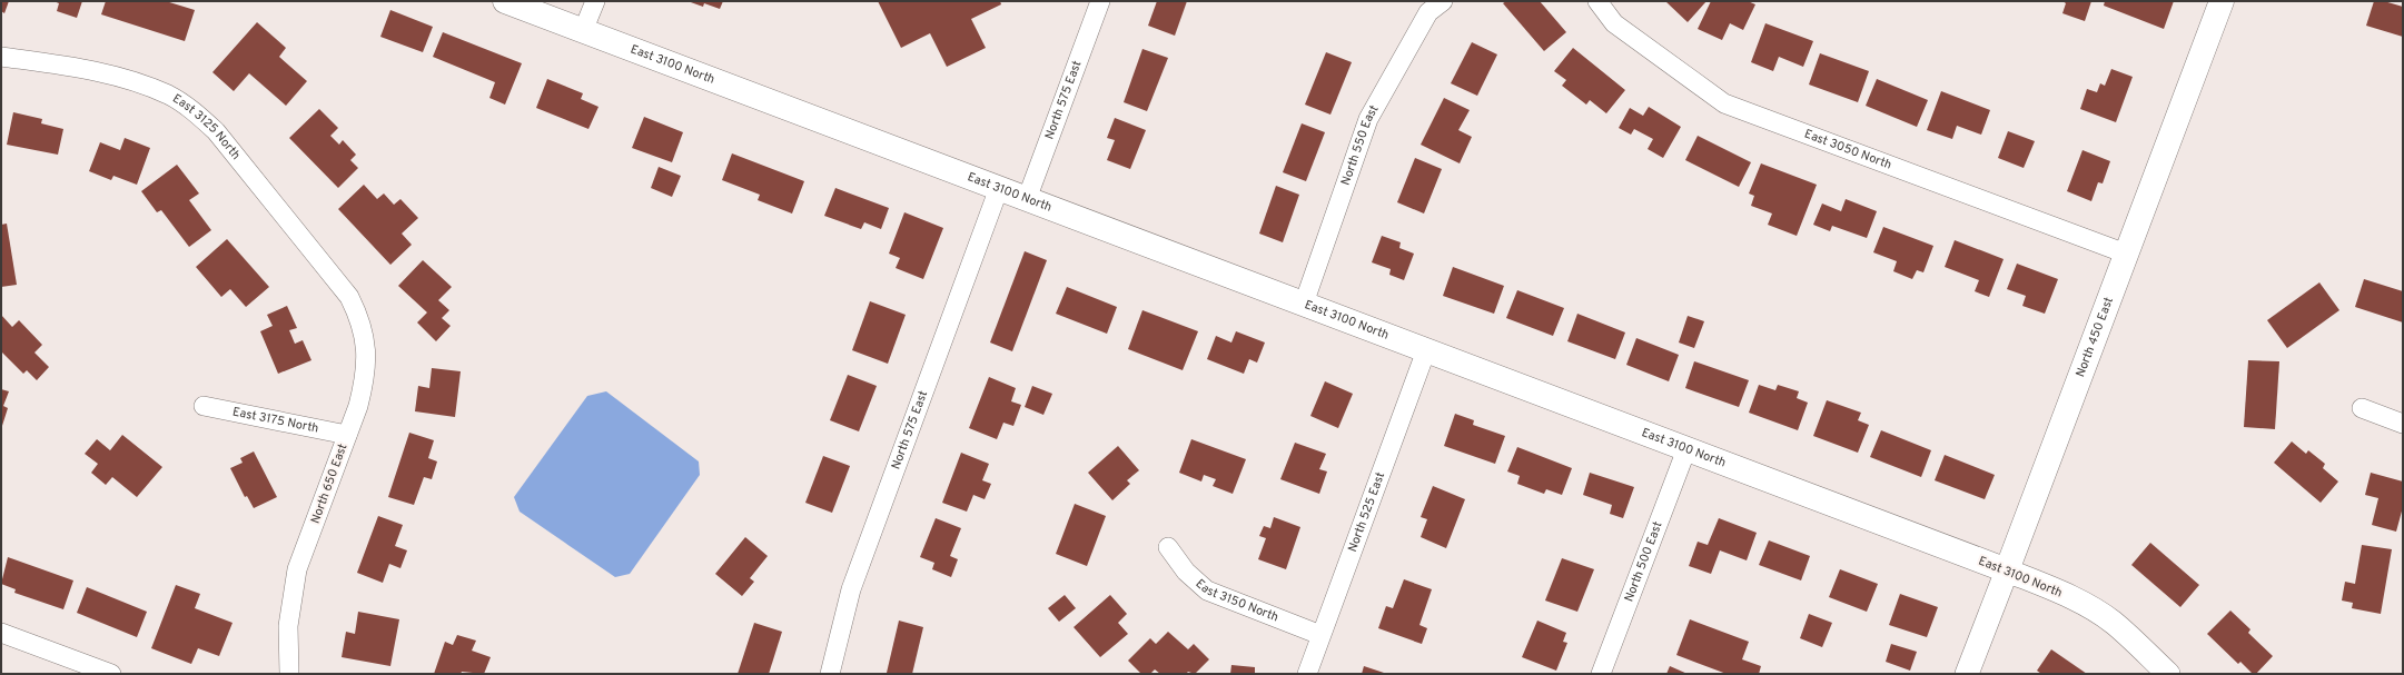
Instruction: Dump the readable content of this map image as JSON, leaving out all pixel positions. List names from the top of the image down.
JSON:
{
  "streets": {
    "main road": ["East 3100 North", "North 450 East"],
    "street": [
      "North 575 East",
      "East 3125 North",
      "North 550 East",
      "East 3050 North",
      "East 3175 North",
      "North 650 East",
      "North 525 East",
      "North 500 East",
      "East 3150 North"
    ]
  },
  "crossings": [
    ["East 3100 North", "North 575 East"],
    ["East 3100 North", "North 550 East"],
    ["East 3100 North", "North 450 East"],
    ["East 3100 North", "North 525 East"],
    ["East 3100 North", "North 500 East"],
    ["East 3125 North", "North 650 East"],
    ["East 3050 North", "North 450 East"],
    ["East 3175 North", "North 650 East"],
    ["North 525 East", "East 3150 North"]
  ]
}
